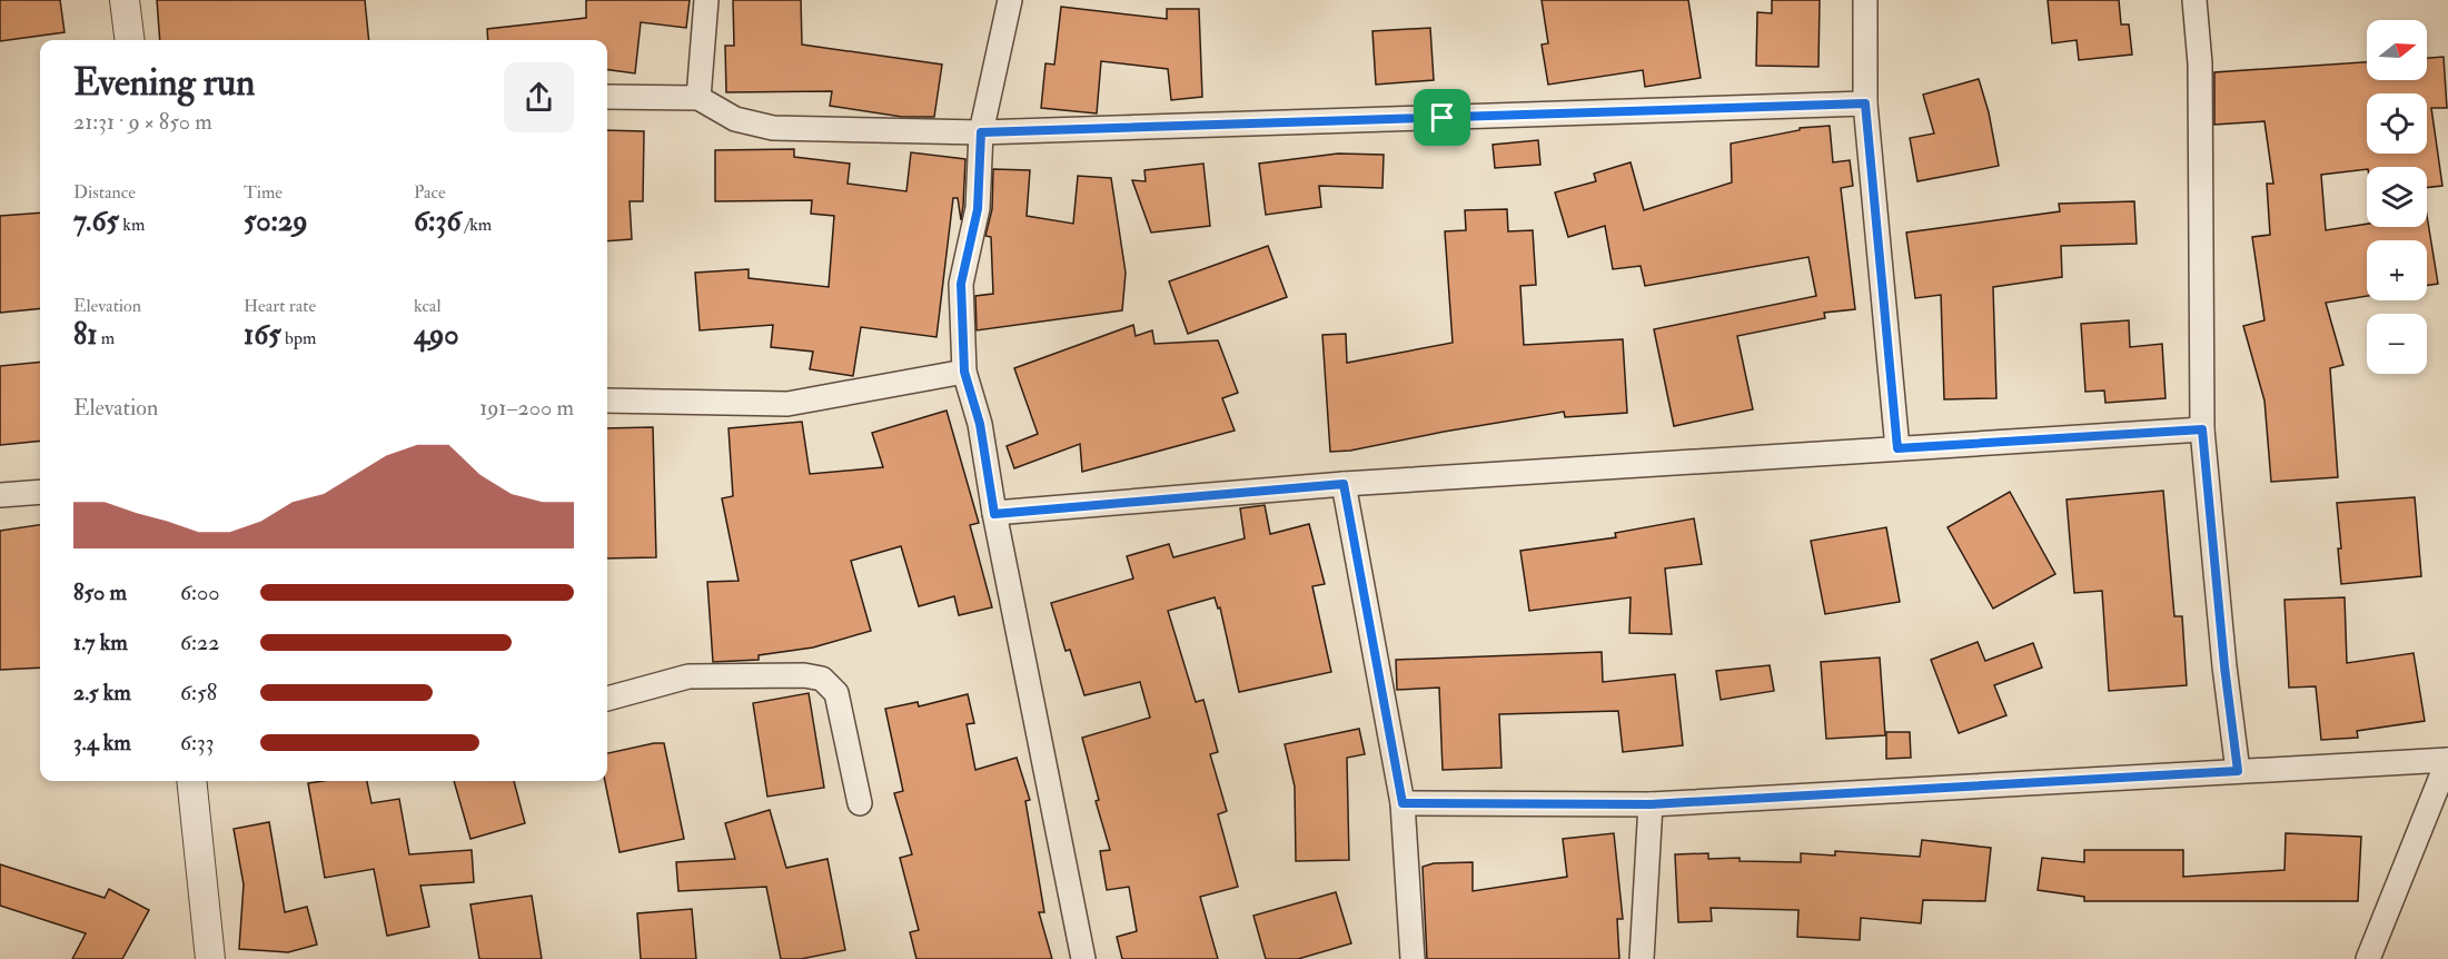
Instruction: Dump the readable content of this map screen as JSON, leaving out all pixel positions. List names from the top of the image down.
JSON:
{
  "north": "right",
  "page": {
    "map_buttons": ["+", "−"],
    "heading": ["Evening run", "21:31 · 9 × 850 m"],
    "stats": [
      ["Distance", "7.65 km"],
      ["Time", "50:29"],
      ["Pace", "6:36 /km"],
      ["Elevation", "81 m"],
      ["Heart rate", "165 bpm"],
      ["kcal", "490"]
    ],
    "chart": ["Elevation", "191–200 m"],
    "list": [
      {
        "name": "850 m",
        "note": "6:00"
      },
      {
        "name": "1.7 km",
        "note": "6:22"
      },
      {
        "name": "2.5 km",
        "note": "6:58"
      },
      {
        "name": "3.4 km",
        "note": "6:33"
      }
    ]
  }
}
